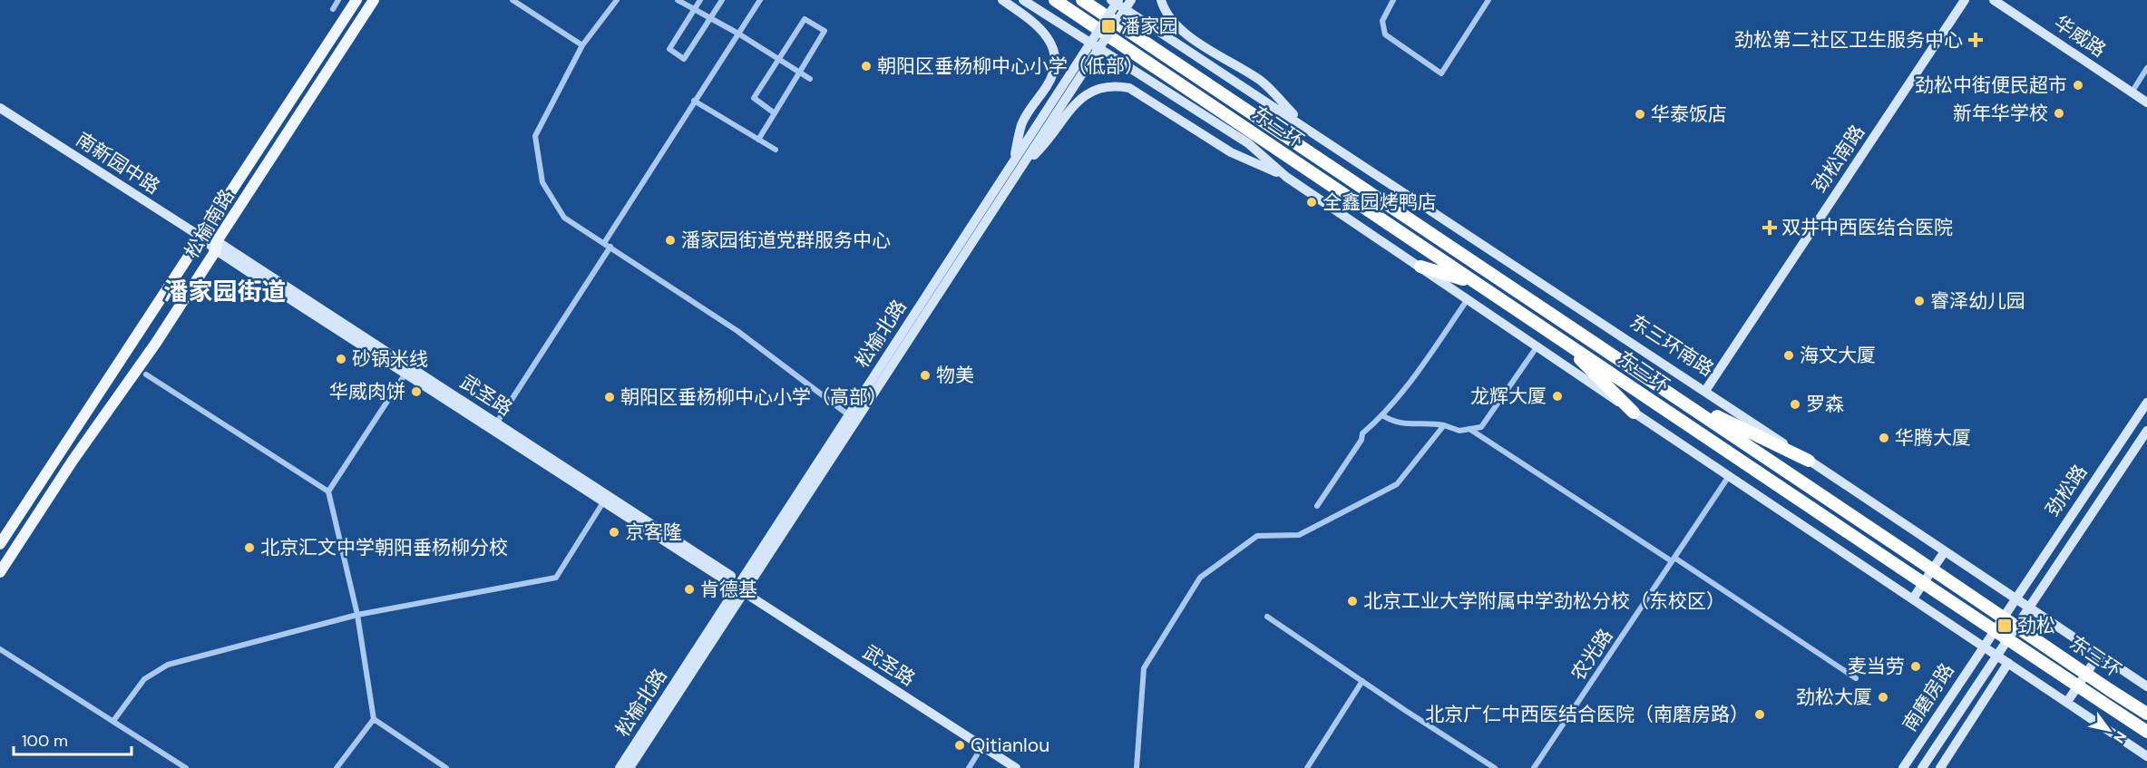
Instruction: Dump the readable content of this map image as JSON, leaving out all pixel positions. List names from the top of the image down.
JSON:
{
  "streets": {
    "highway": ["东三环"],
    "main road": ["松榆南路"],
    "street": [
      "华威路",
      "劲松南路",
      "南新园中路",
      "松榆北路",
      "东三环南路",
      "武圣路",
      "劲松路",
      "农光路",
      "南磨房路"
    ]
  },
  "crossings": [
    ["劲松南路", "东三环南路"],
    ["南新园中路", "松榆南路"],
    ["南新园中路", "武圣路"],
    ["松榆南路", "武圣路"],
    ["松榆北路", "武圣路"],
    ["东三环南路", "劲松路"],
    ["劲松路", "南磨房路"]
  ],
  "districts": ["潘家园街道"],
  "places": {
    "transit": ["潘家园", "劲松"],
    "health": ["劲松第二社区卫生服务中心", "双井中西医结合医院"],
    "other": [
      "朝阳区垂杨柳中心小学（低部）",
      "劲松中街便民超市",
      "新年华学校",
      "华泰饭店",
      "全鑫园烤鸭店",
      "潘家园街道党群服务中心",
      "睿泽幼儿园",
      "海文大厦",
      "砂锅米线",
      "物美",
      "华威肉饼",
      "龙辉大厦",
      "朝阳区垂杨柳中心小学（高部）",
      "罗森",
      "华腾大厦",
      "京客隆",
      "北京汇文中学朝阳垂杨柳分校",
      "肯德基",
      "北京工业大学附属中学劲松分校（东校区）",
      "麦当劳",
      "劲松大厦",
      "北京广仁中西医结合医院（南磨房路）",
      "Qitianlou"
    ]
  },
  "scale_bar": "100 m",
  "north": "bottom right"
}
